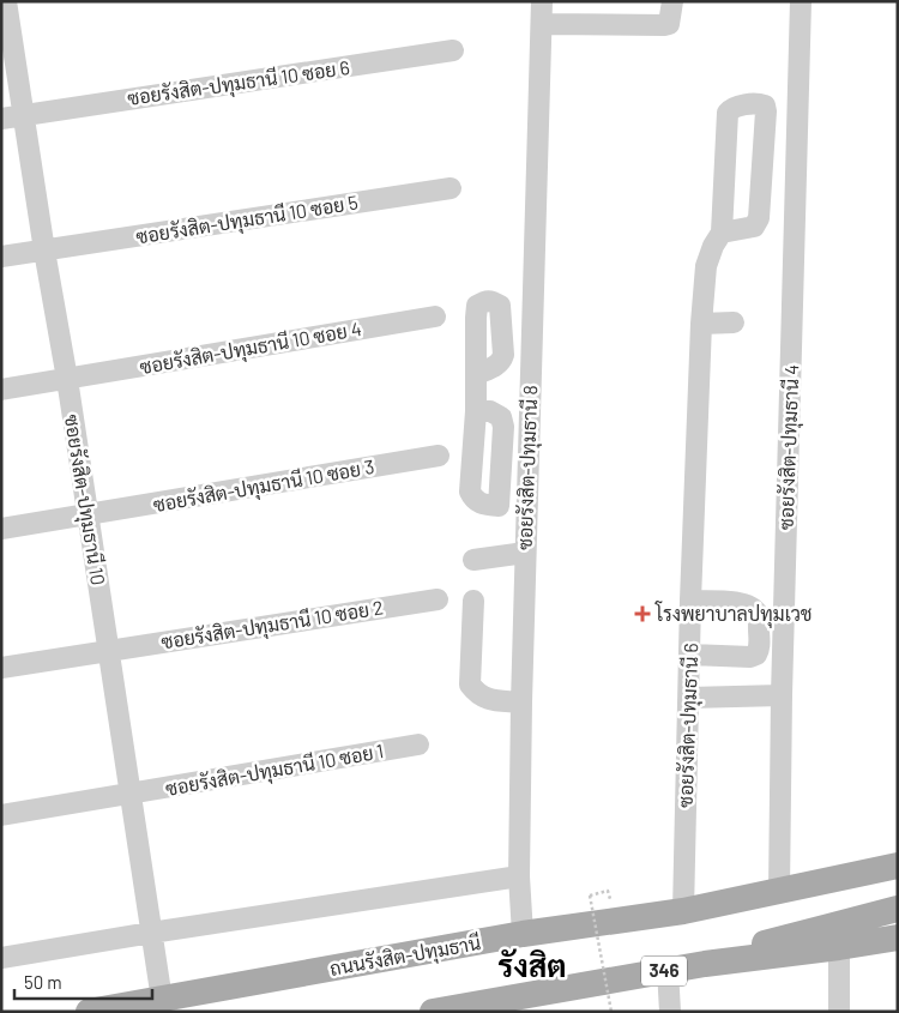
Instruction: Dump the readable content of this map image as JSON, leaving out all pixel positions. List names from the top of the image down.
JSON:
{
  "streets": {
    "main road": ["ถนนรังสิต-ปทุมธานี", "346"],
    "street": [
      "ซอยรังสิต-ปทุมธานี 10 ซอย 6",
      "ซอยรังสิต-ปทุมธานี 10 ซอย 5",
      "ซอยรังสิต-ปทุมธานี 10 ซอย 4",
      "ซอยรังสิต-ปทุมธานี 4",
      "ซอยรังสิต-ปทุมธานี 8",
      "ซอยรังสิต-ปทุมธานี 10 ซอย 3",
      "ซอยรังสิต-ปทุมธานี 10",
      "ซอยรังสิต-ปทุมธานี 10 ซอย 2",
      "ซอยรังสิต-ปทุมธานี 6",
      "ซอยรังสิต-ปทุมธานี 10 ซอย 1"
    ]
  },
  "crossings": [
    ["ซอยรังสิต-ปทุมธานี 10 ซอย 6", "ซอยรังสิต-ปทุมธานี 10"],
    ["ซอยรังสิต-ปทุมธานี 10 ซอย 5", "ซอยรังสิต-ปทุมธานี 10"],
    ["ซอยรังสิต-ปทุมธานี 10 ซอย 4", "ซอยรังสิต-ปทุมธานี 10"],
    ["ซอยรังสิต-ปทุมธานี 4", "ถนนรังสิต-ปทุมธานี"],
    ["ซอยรังสิต-ปทุมธานี 8", "ถนนรังสิต-ปทุมธานี"],
    ["ซอยรังสิต-ปทุมธานี 10 ซอย 3", "ซอยรังสิต-ปทุมธานี 10"],
    ["ซอยรังสิต-ปทุมธานี 10", "ซอยรังสิต-ปทุมธานี 10 ซอย 2"],
    ["ซอยรังสิต-ปทุมธานี 10", "ซอยรังสิต-ปทุมธานี 10 ซอย 1"],
    ["ซอยรังสิต-ปทุมธานี 10", "ถนนรังสิต-ปทุมธานี"],
    ["ซอยรังสิต-ปทุมธานี 6", "ถนนรังสิต-ปทุมธานี"]
  ],
  "districts": ["รังสิต"],
  "places": {
    "health": ["โรงพยาบาลปทุมเวช"]
  },
  "scale_bar": "50 m"
}
